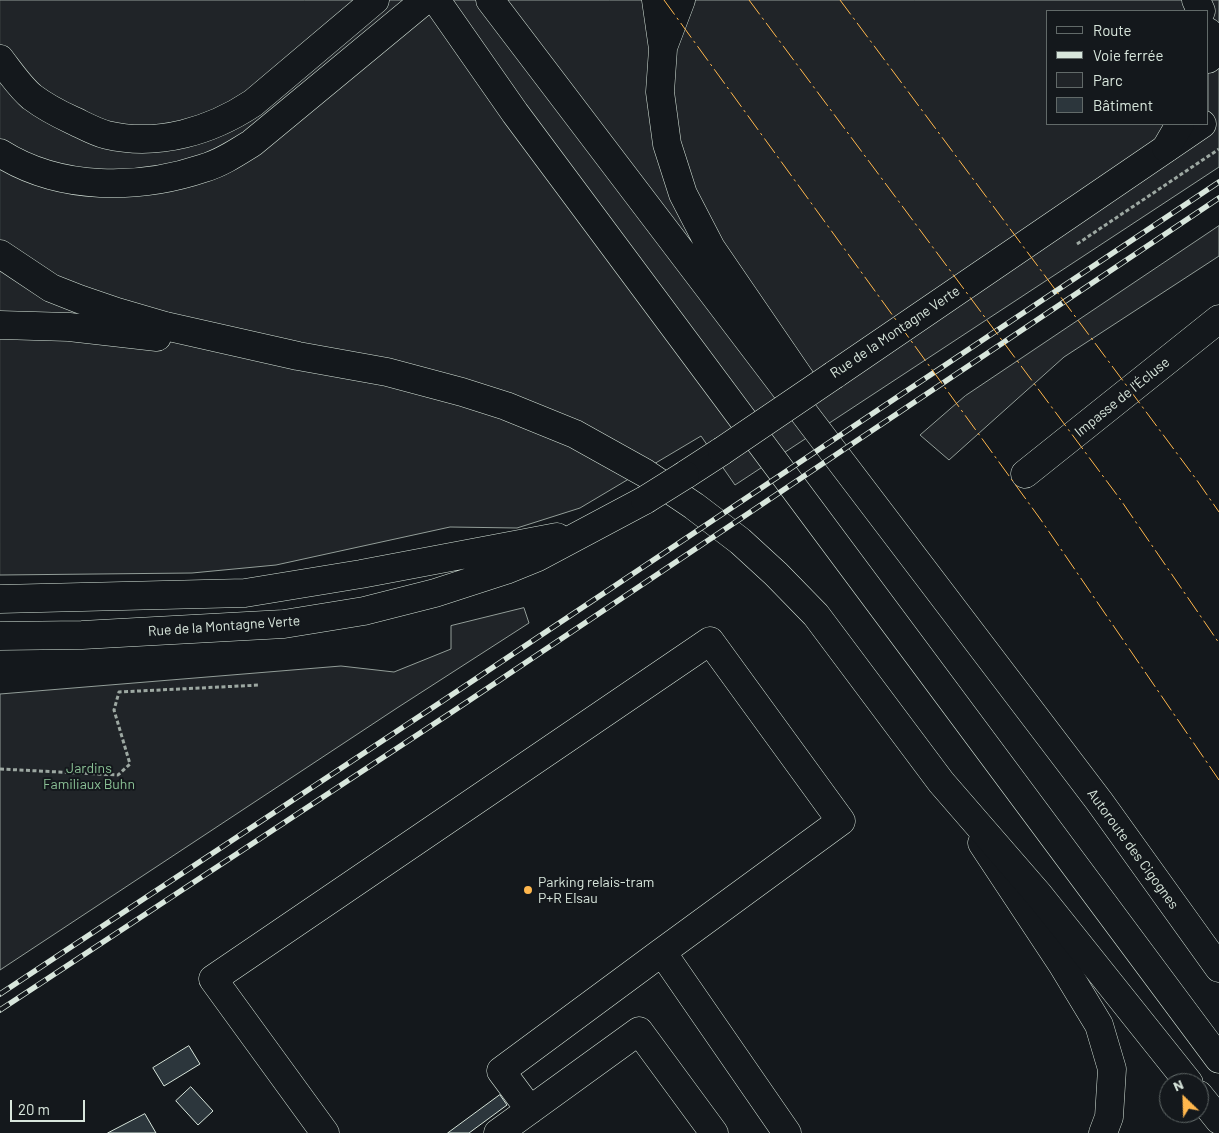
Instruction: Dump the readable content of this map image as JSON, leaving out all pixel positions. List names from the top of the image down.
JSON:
{
  "streets": {
    "main road": ["Rue de la Montagne Verte", "Impasse de l'Écluse", "Autoroute des Cigognes"]
  },
  "parks": ["Jardins Familiaux Buhn"],
  "places": ["Parking relais-tram P+R Elsau"],
  "legend": [
    "Route",
    "Voie ferrée",
    "Parc",
    "Bâtiment"
  ],
  "scale_bar": "20 m",
  "north": "top left"
}
